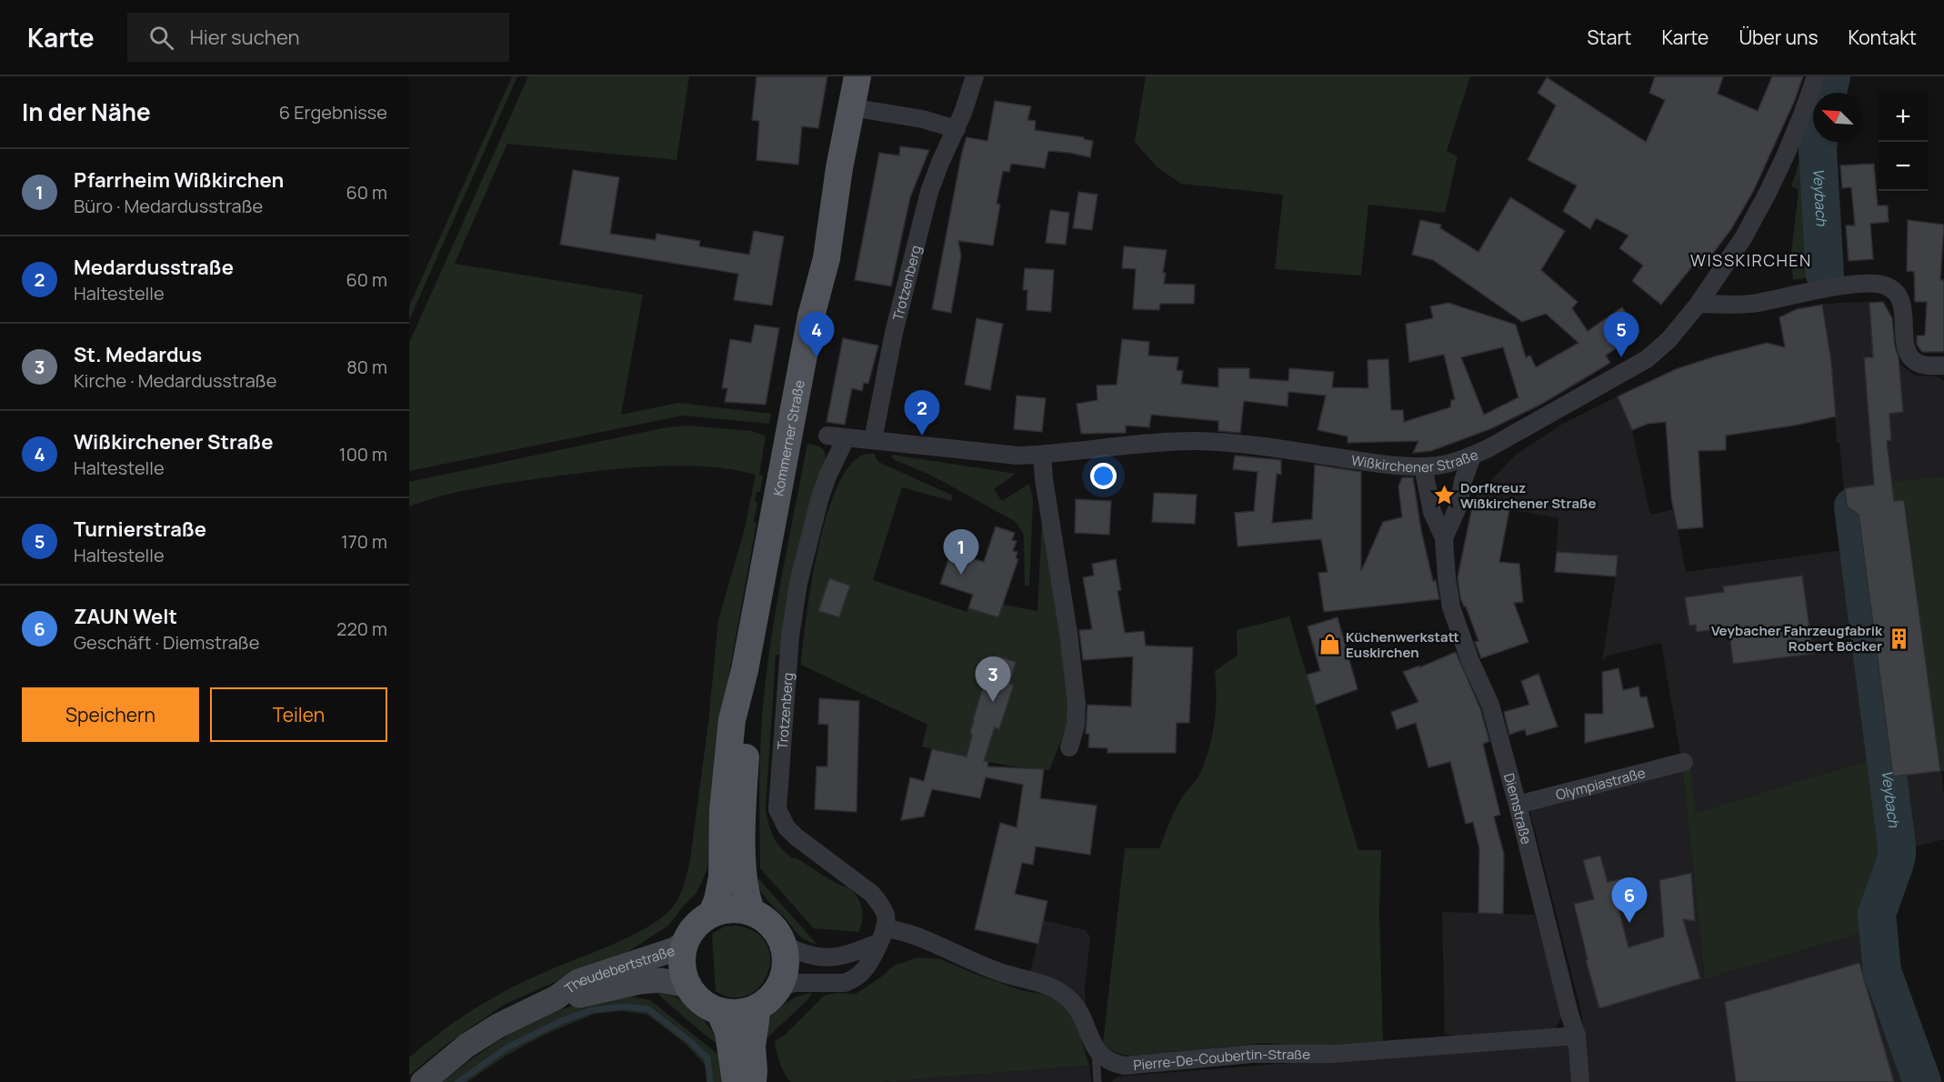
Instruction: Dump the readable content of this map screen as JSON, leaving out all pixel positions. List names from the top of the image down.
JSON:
{
  "streets": {
    "main road": ["Kommerner Straße", "Theudebertstraße"],
    "street": [
      "Trotzenberg",
      "Wißkirchener Straße",
      "Olympiastraße",
      "Diemstraße",
      "Pierre-De-Coubertin-Straße"
    ]
  },
  "crossings": [
    ["Trotzenberg", "Wißkirchener Straße"],
    ["Kommerner Straße", "Theudebertstraße"],
    ["Wißkirchener Straße", "Diemstraße"],
    ["Olympiastraße", "Diemstraße"],
    ["Diemstraße", "Pierre-De-Coubertin-Straße"]
  ],
  "districts": ["WISSKIRCHEN"],
  "water": ["Veybach"],
  "places": {
    "place": ["Dorfkreuz Wißkirchener Straße"],
    "building": ["Veybacher Fahrzeugfabrik Robert Böcker"],
    "shop": ["Küchenwerkstatt Euskirchen"]
  },
  "north": "top left",
  "page": {
    "header": "Karte",
    "search": "Hier suchen",
    "nav": [
      "Start",
      "Karte",
      "Über uns",
      "Kontakt"
    ],
    "heading": ["In der Nähe", "6 Ergebnisse"],
    "map_buttons": ["+", "−"],
    "list": [
      {
        "mark": "1",
        "name": "Pfarrheim Wißkirchen",
        "note": "Büro · Medardusstraße",
        "value": "60 m"
      },
      {
        "mark": "2",
        "name": "Medardusstraße",
        "note": "Haltestelle",
        "value": "60 m"
      },
      {
        "mark": "3",
        "name": "St. Medardus",
        "note": "Kirche · Medardusstraße",
        "value": "80 m"
      },
      {
        "mark": "4",
        "name": "Wißkirchener Straße",
        "note": "Haltestelle",
        "value": "100 m"
      },
      {
        "mark": "5",
        "name": "Turnierstraße",
        "note": "Haltestelle",
        "value": "170 m"
      },
      {
        "mark": "6",
        "name": "ZAUN Welt",
        "note": "Geschäft · Diemstraße",
        "value": "220 m"
      }
    ],
    "pins": [
      "4",
      "5",
      "2",
      "1",
      "3",
      "6"
    ],
    "buttons": ["Speichern", "Teilen"]
  }
}
